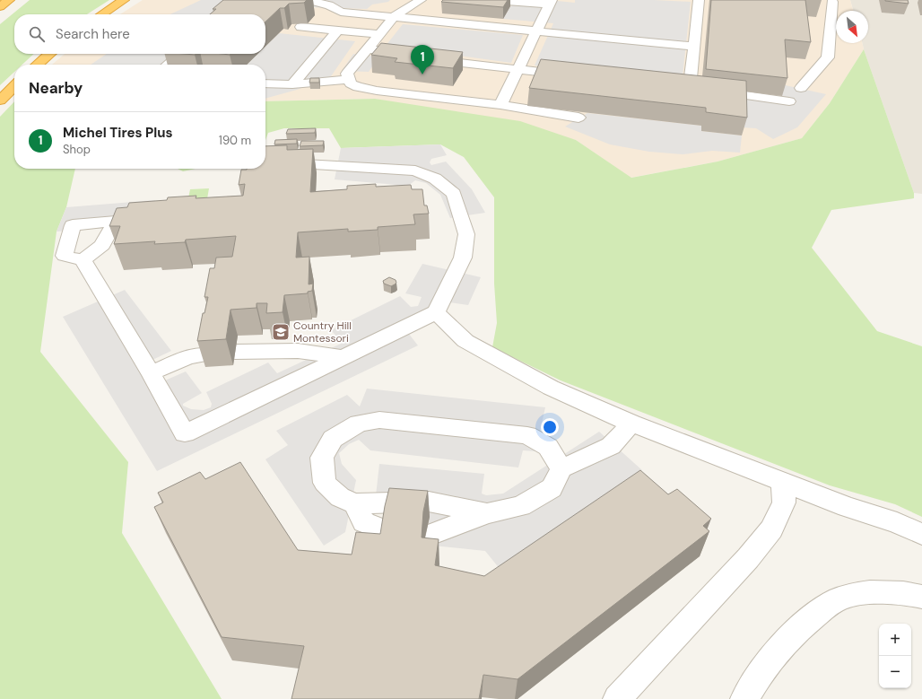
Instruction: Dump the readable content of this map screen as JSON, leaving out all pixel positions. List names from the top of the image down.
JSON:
{
  "places": {
    "school or university": ["Country Hill Montessori"]
  },
  "north": "bottom right",
  "page": {
    "search": "Search here",
    "pins": "1",
    "heading": "Nearby",
    "list": [
      {
        "mark": "1",
        "name": "Michel Tires Plus",
        "note": "Shop",
        "value": "190 m"
      }
    ],
    "map_buttons": ["+", "−"]
  }
}
